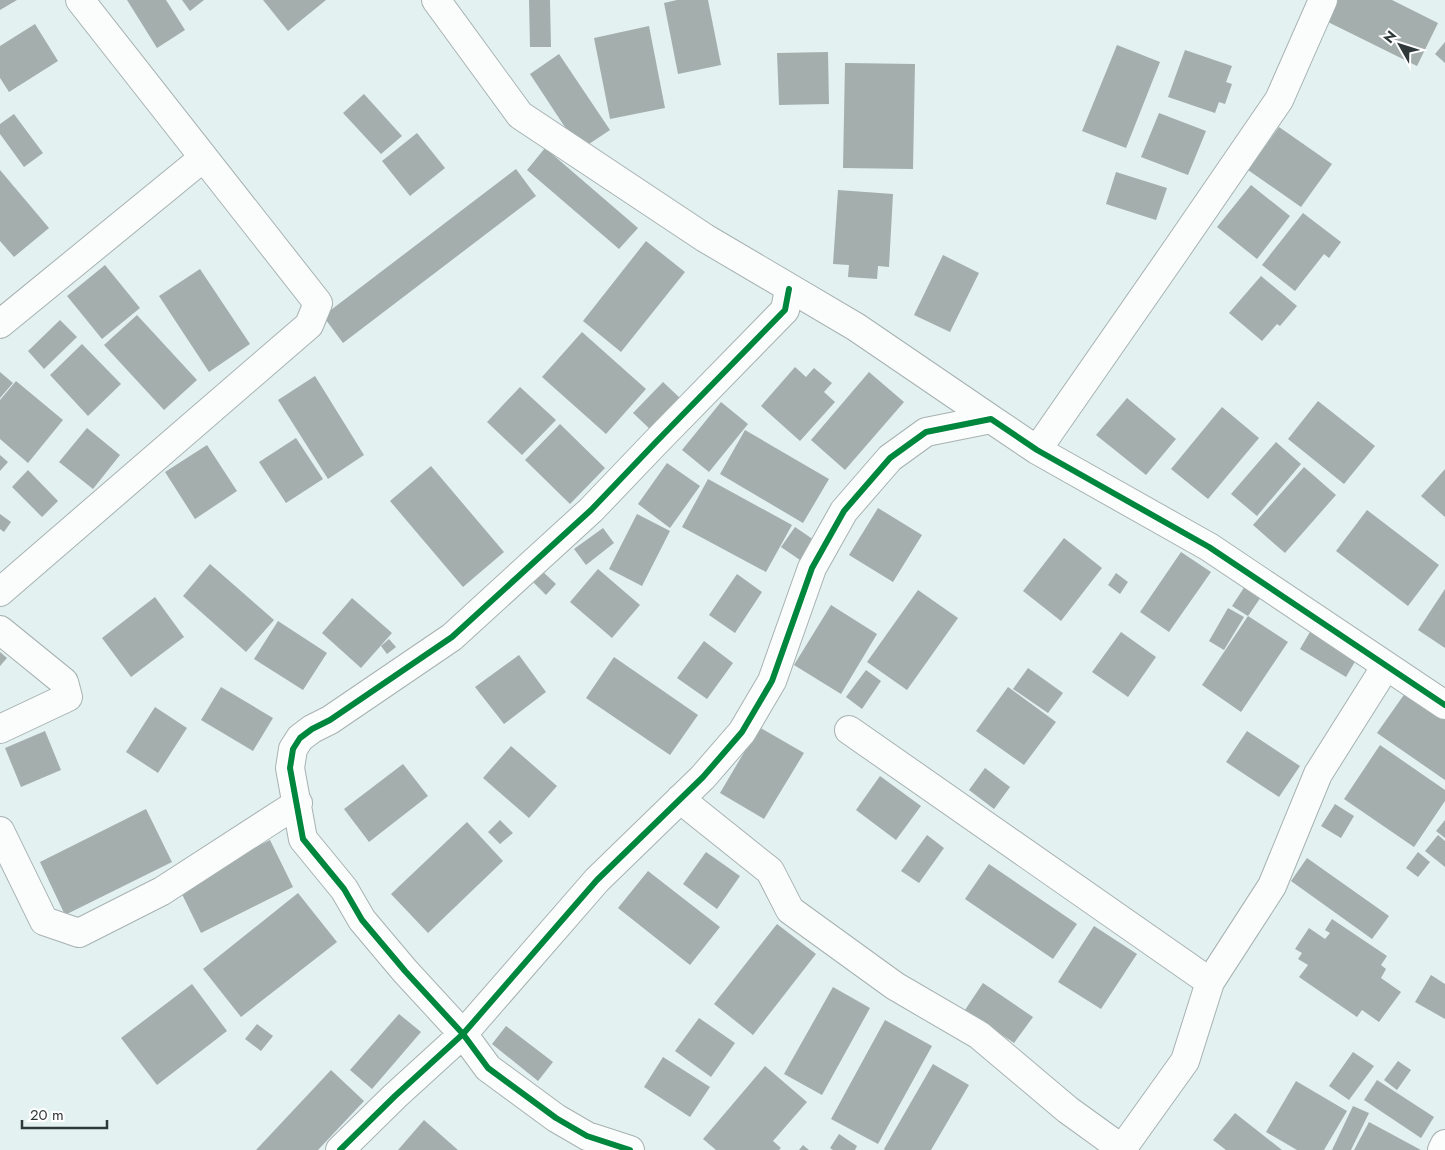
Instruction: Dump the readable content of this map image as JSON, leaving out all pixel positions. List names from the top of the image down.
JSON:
{
  "scale_bar": "20 m",
  "north": "top left"
}
